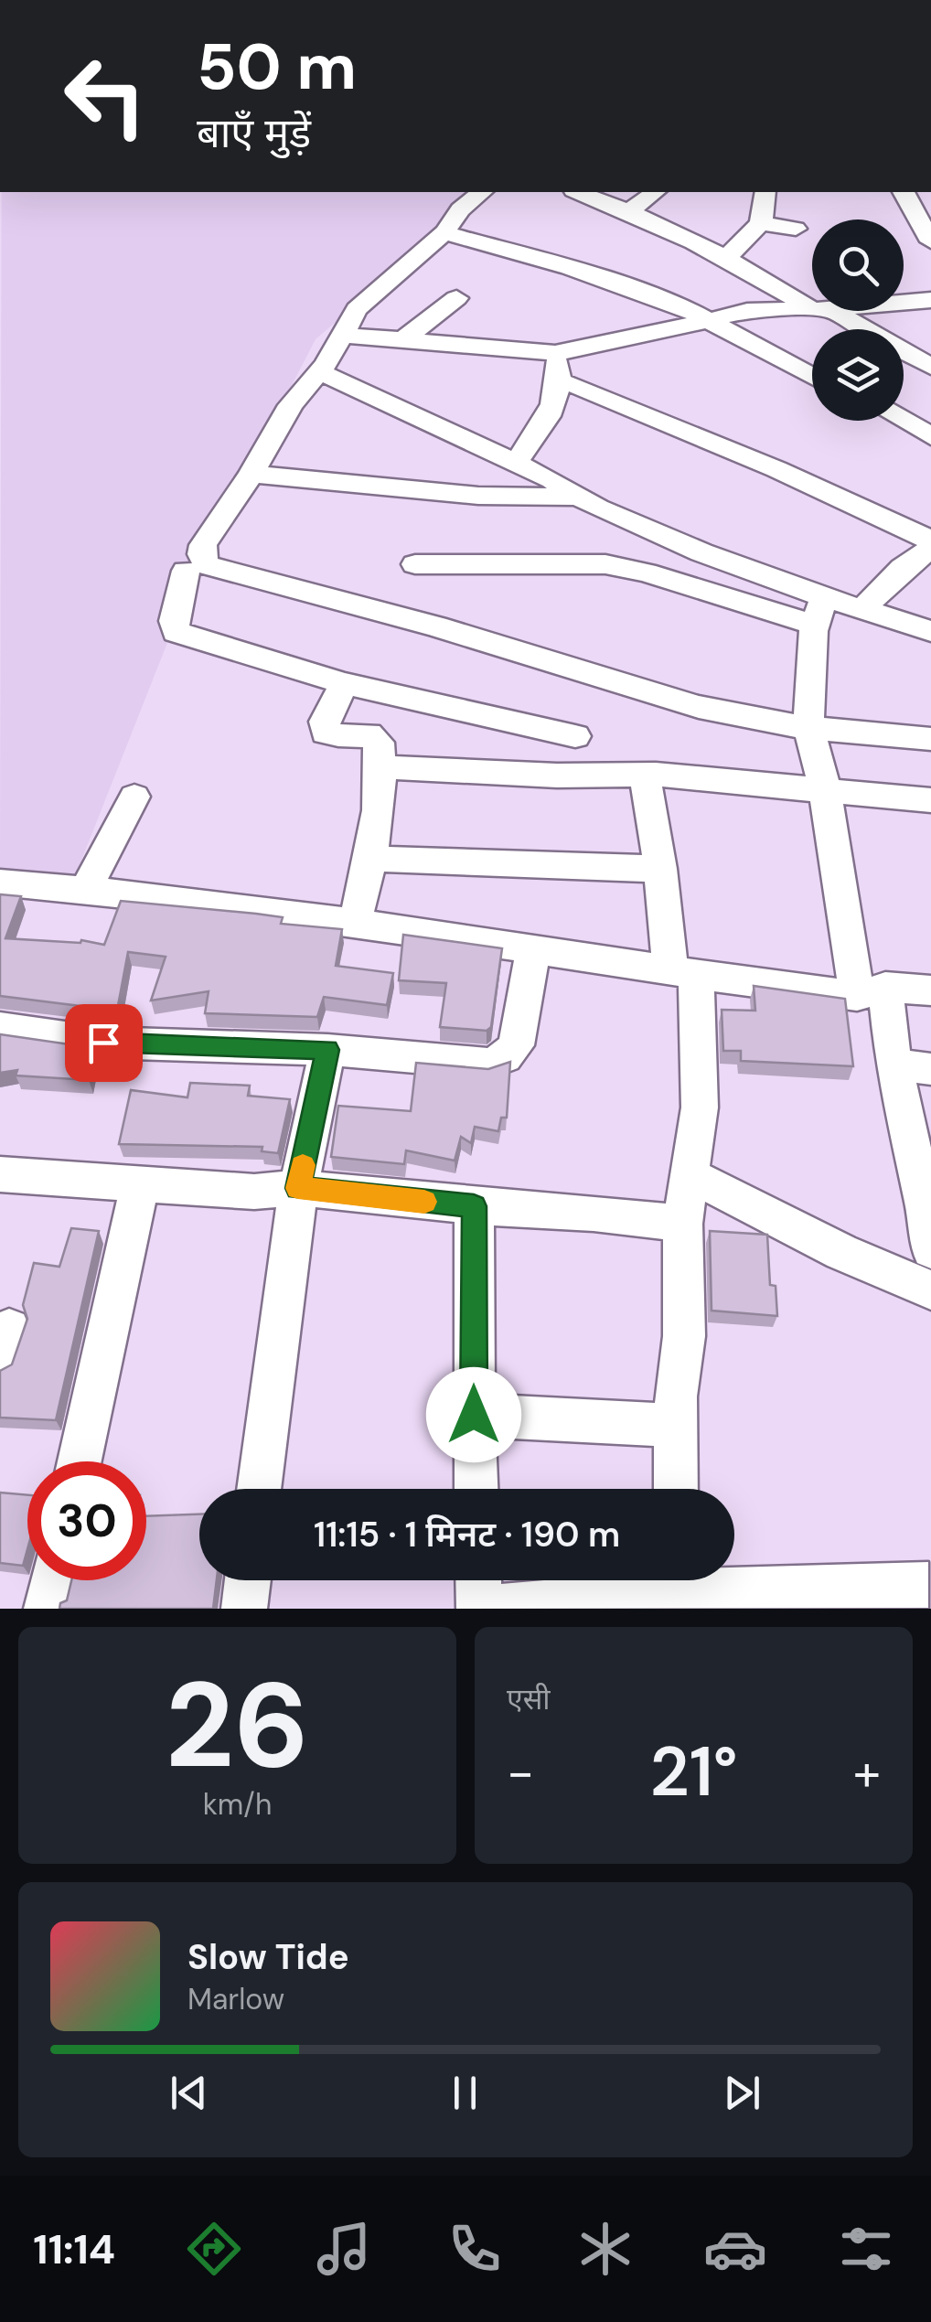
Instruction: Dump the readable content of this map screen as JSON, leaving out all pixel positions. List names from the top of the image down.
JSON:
{
  "page": {
    "turn": ["50 m", "बाएँ मुड़ें"],
    "limit": "30",
    "trip": "11:15 · 1 मिनट · 190 m",
    "tile": [
      ["26", "km/h"],
      "एसी"
    ],
    "heat": ["−", "21°", "+"],
    "song": ["Slow Tide", "Marlow"],
    "tabs": "11:14"
  }
}
